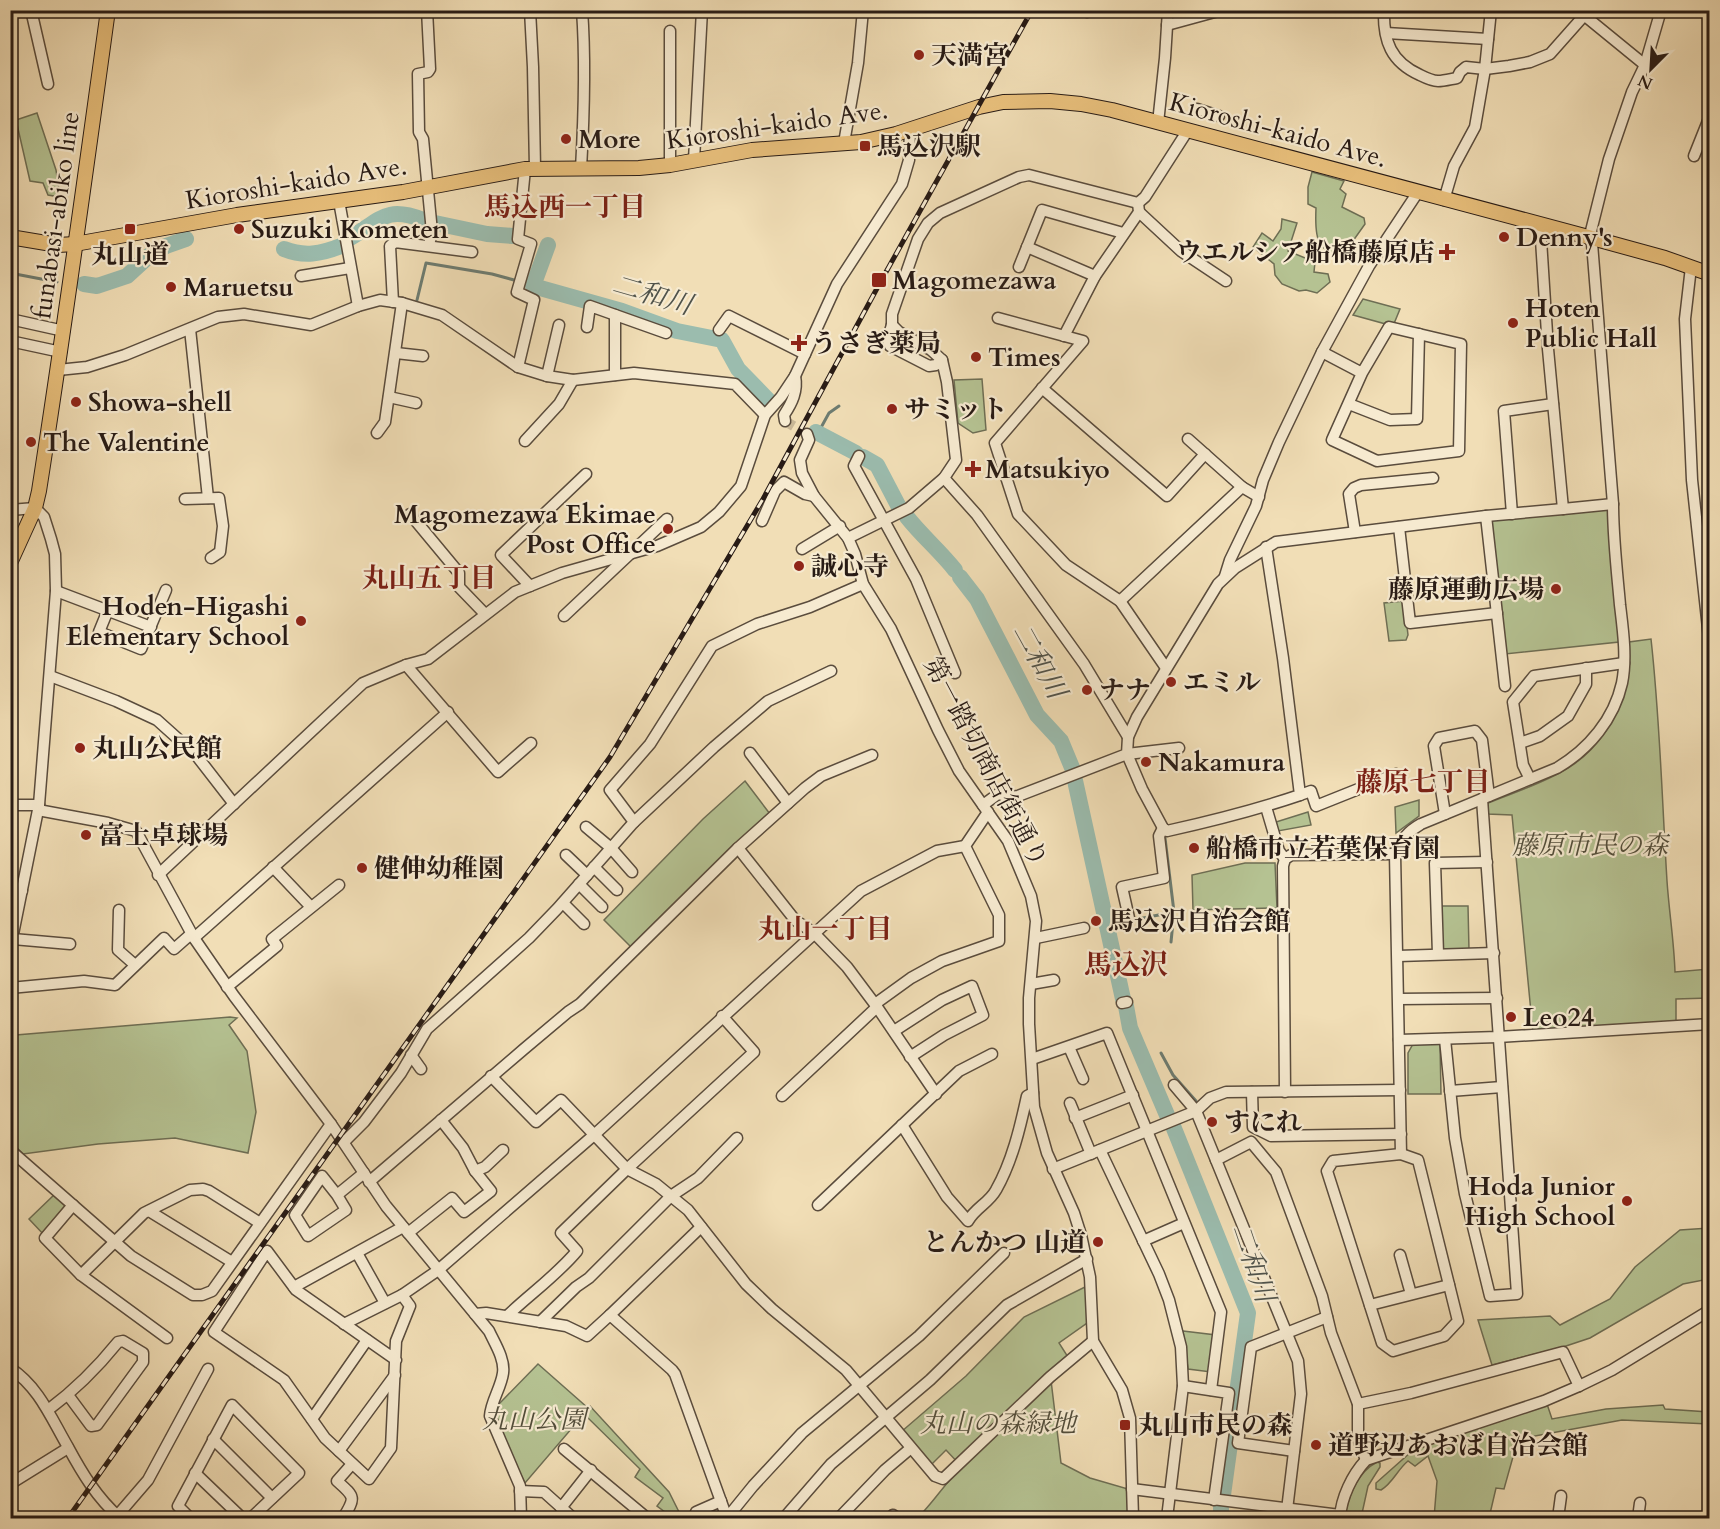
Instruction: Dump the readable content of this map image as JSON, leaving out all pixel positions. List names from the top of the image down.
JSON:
{
  "streets": {
    "main road": ["Kioroshi-kaido Ave.", "funabasi-abiko line"],
    "street": ["第一踏切商店街通り"]
  },
  "crossings": [
    ["Kioroshi-kaido Ave.", "funabasi-abiko line"]
  ],
  "districts": [
    "馬込西一丁目",
    "丸山五丁目",
    "藤原七丁目",
    "丸山一丁目",
    "馬込沢"
  ],
  "water": ["二和川"],
  "parks": ["藤原市民の森", "丸山公園", "丸山の森緑地"],
  "places": {
    "other": [
      "天満宮",
      "More",
      "Suzuki Kometen",
      "Denny's",
      "Maruetsu",
      "Hoten Public Hall",
      "Times",
      "Showa-shell",
      "サミット",
      "The Valentine",
      "Magomezawa Ekimae Post Office",
      "誠心寺",
      "藤原運動広場",
      "Hoden-Higashi Elementary School",
      "エミル",
      "ナナ",
      "丸山公民館",
      "Nakamura",
      "富士卓球場",
      "船橋市立若葉保育園",
      "健伸幼稚園",
      "馬込沢自治会館",
      "Leo24",
      "すにれ",
      "Hoda Junior High School",
      "とんかつ 山道",
      "道野辺あおば自治会館"
    ],
    "transit": [
      "馬込沢駅",
      "丸山道",
      "Magomezawa",
      "丸山市民の森"
    ],
    "health": ["ウエルシア船橋藤原店", "うさぎ薬局", "Matsukiyo"]
  },
  "north": "bottom left"
}
